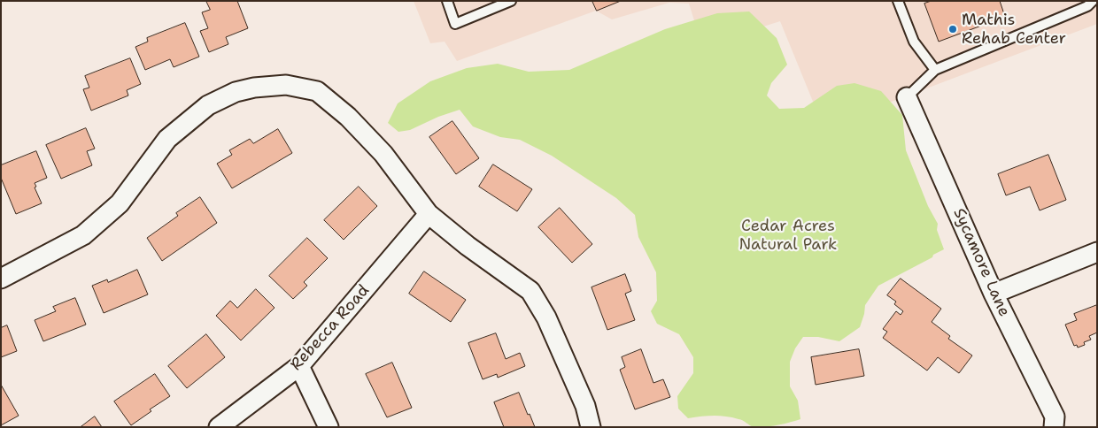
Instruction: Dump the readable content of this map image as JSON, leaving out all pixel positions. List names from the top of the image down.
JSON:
{
  "streets": {
    "street": ["Sycamore Lane", "Rebecca Road"]
  },
  "parks": ["Cedar Acres Natural Park"],
  "places": ["Mathis Rehab Center"]
}
